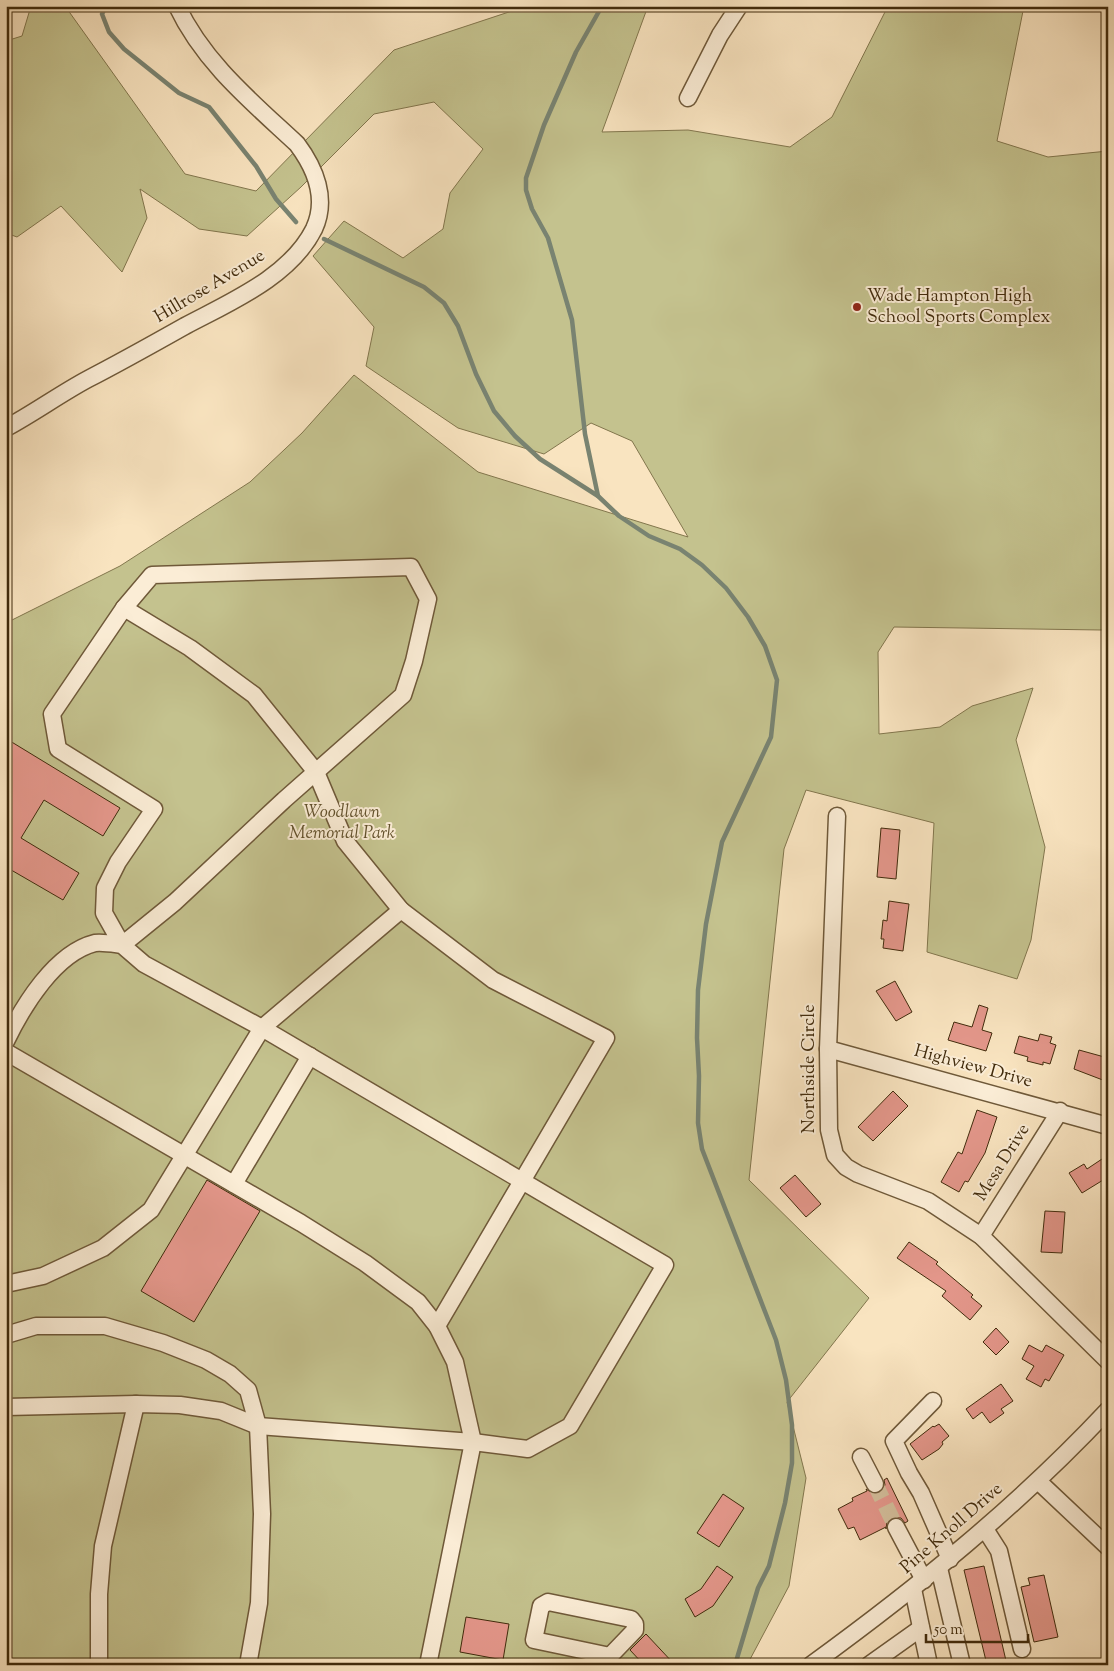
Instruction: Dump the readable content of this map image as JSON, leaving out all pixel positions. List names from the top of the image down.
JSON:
{
  "streets": {
    "street": [
      "Hillrose Avenue",
      "Highview Drive",
      "Northside Circle",
      "Mesa Drive",
      "Pine Knoll Drive"
    ]
  },
  "crossings": [
    ["Highview Drive", "Northside Circle"],
    ["Highview Drive", "Mesa Drive"],
    ["Northside Circle", "Mesa Drive"]
  ],
  "parks": ["Woodlawn Memorial Park"],
  "places": ["Wade Hampton High School Sports Complex"],
  "scale_bar": "50 m"
}
